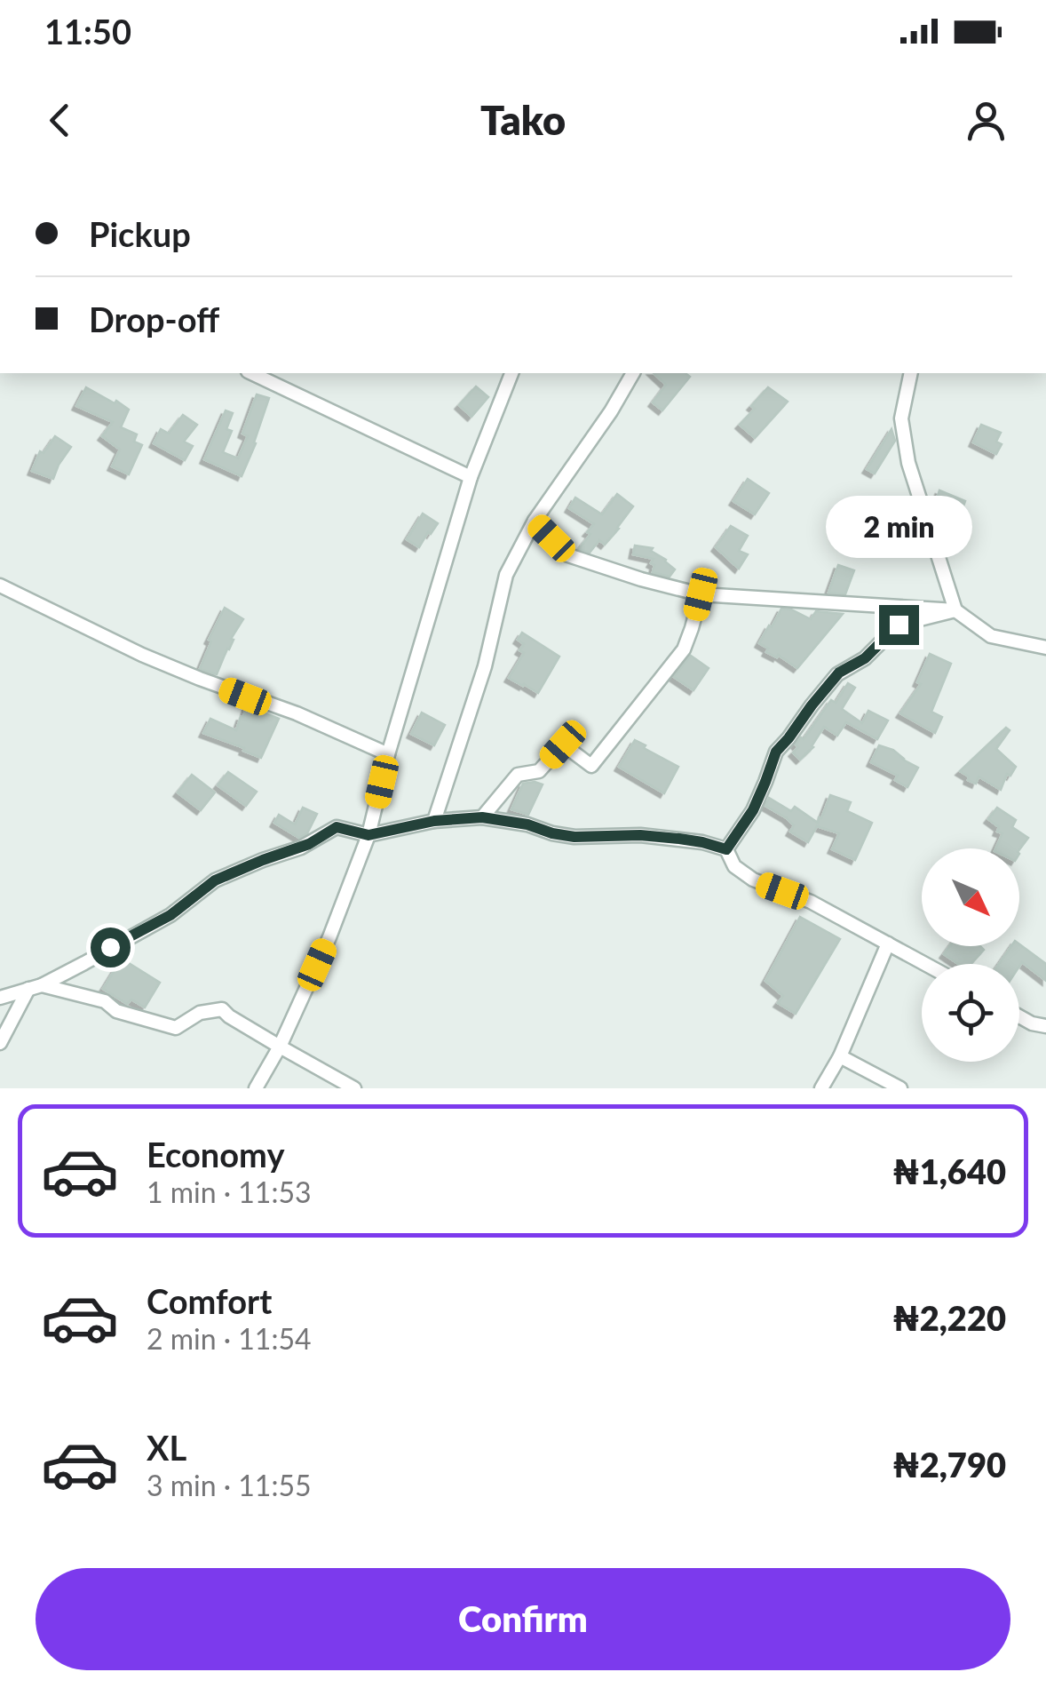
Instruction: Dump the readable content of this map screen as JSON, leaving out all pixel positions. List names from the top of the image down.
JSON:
{
  "north": "bottom right",
  "page": {
    "status": "11:50",
    "header": "Tako",
    "banner": ["Pickup", "Drop-off"],
    "bubble": "2 min",
    "list": [
      {
        "name": "Economy",
        "note": "1 min · 11:53",
        "value": "₦1,640"
      },
      {
        "name": "Comfort",
        "note": "2 min · 11:54",
        "value": "₦2,220"
      },
      {
        "name": "XL",
        "note": "3 min · 11:55",
        "value": "₦2,790"
      }
    ],
    "buttons": "Confirm"
  }
}
